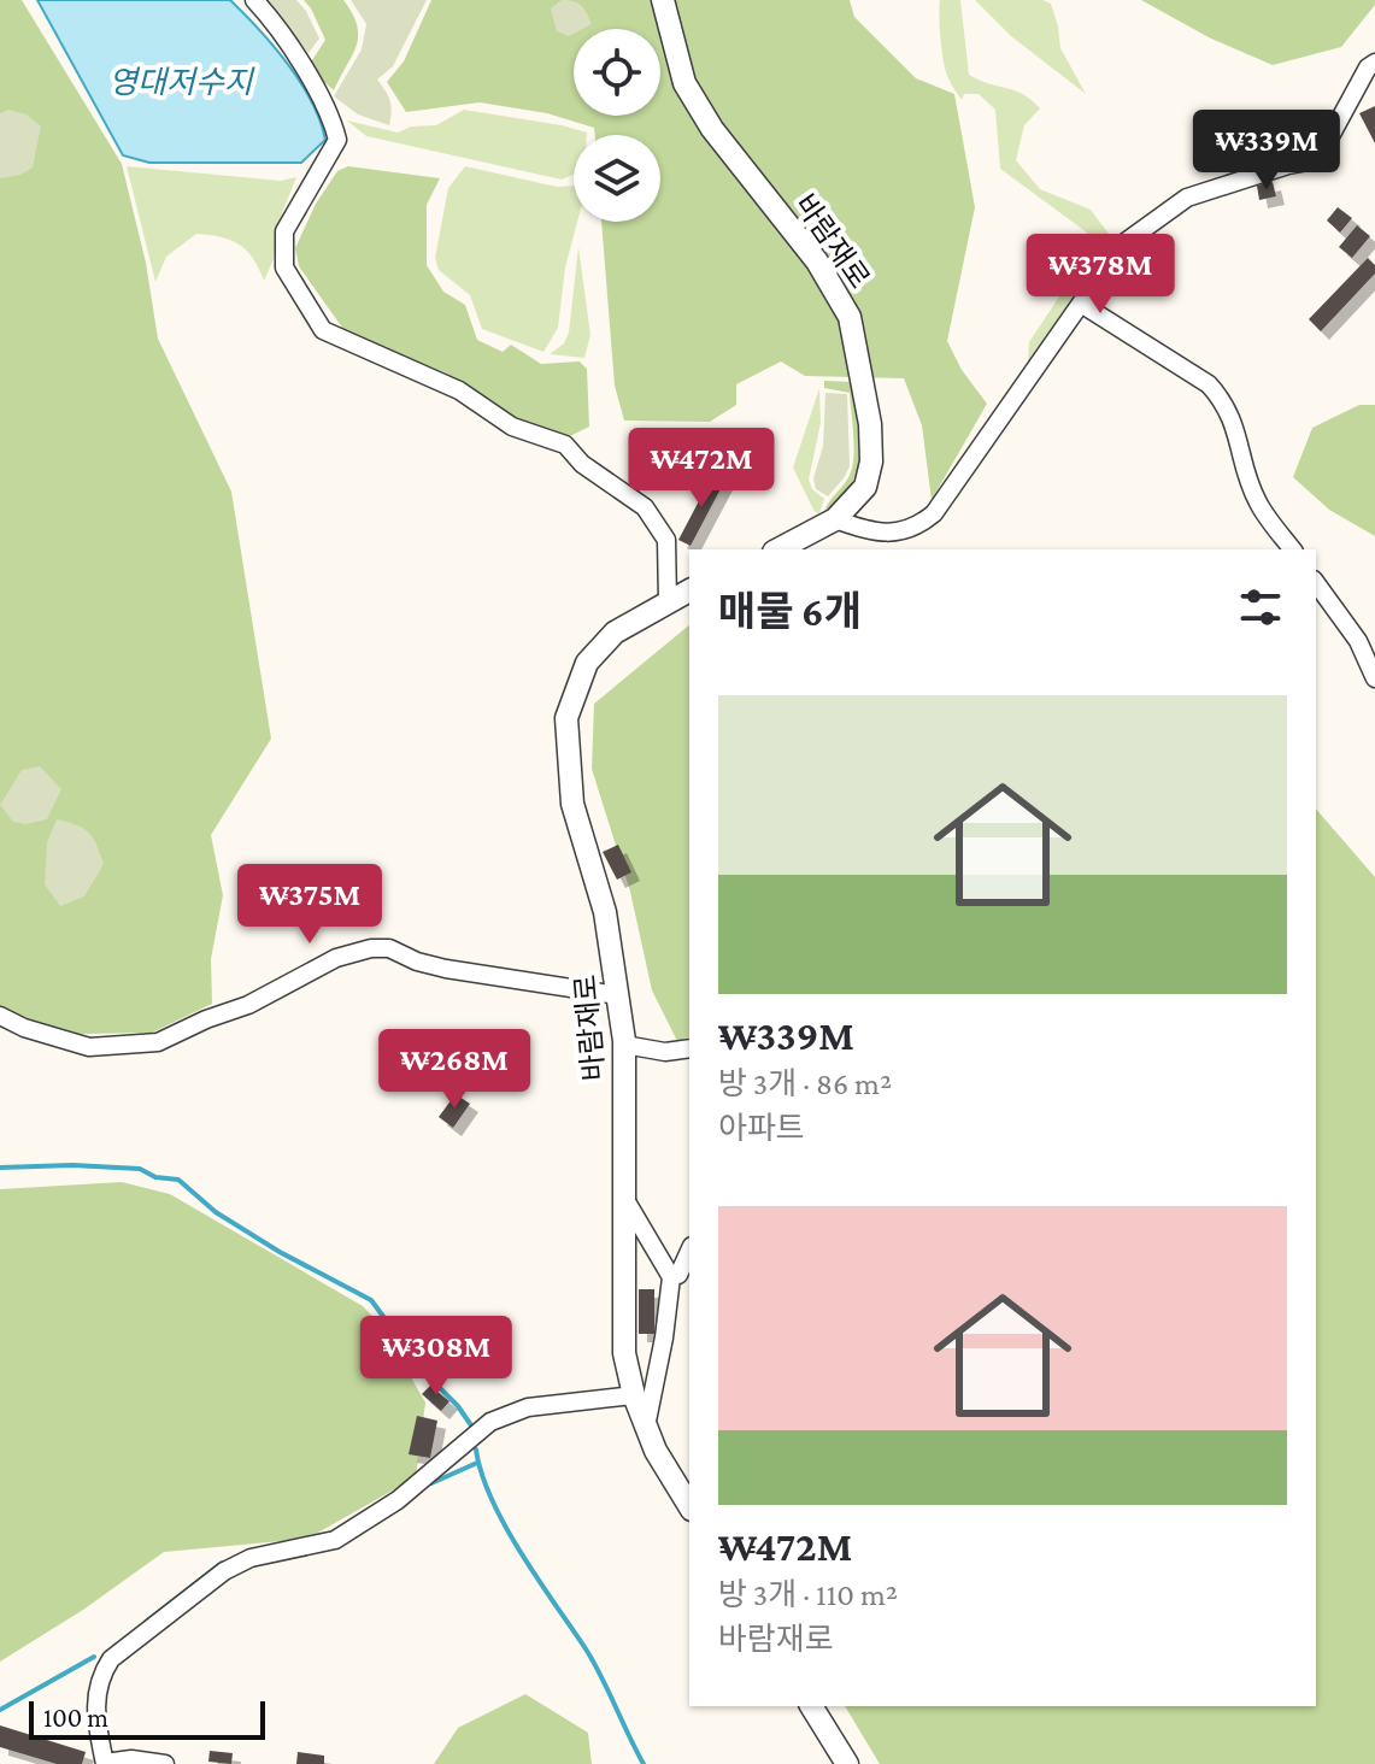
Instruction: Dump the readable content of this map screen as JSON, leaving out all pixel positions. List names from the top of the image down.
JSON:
{
  "streets": {
    "street": ["바람재로"]
  },
  "water": ["영대저수지"],
  "scale_bar": "100 m",
  "page": {
    "price": [
      "₩339M",
      "₩378M",
      "₩472M",
      "₩375M",
      "₩268M",
      "₩308M"
    ],
    "heading": "매물 6개",
    "list": [
      {
        "name": "₩339M",
        "note": "방 3개 · 86 m² · 아파트"
      },
      {
        "name": "₩472M",
        "note": "방 3개 · 110 m² · 바람재로"
      }
    ],
    "scale": "100 m"
  }
}
